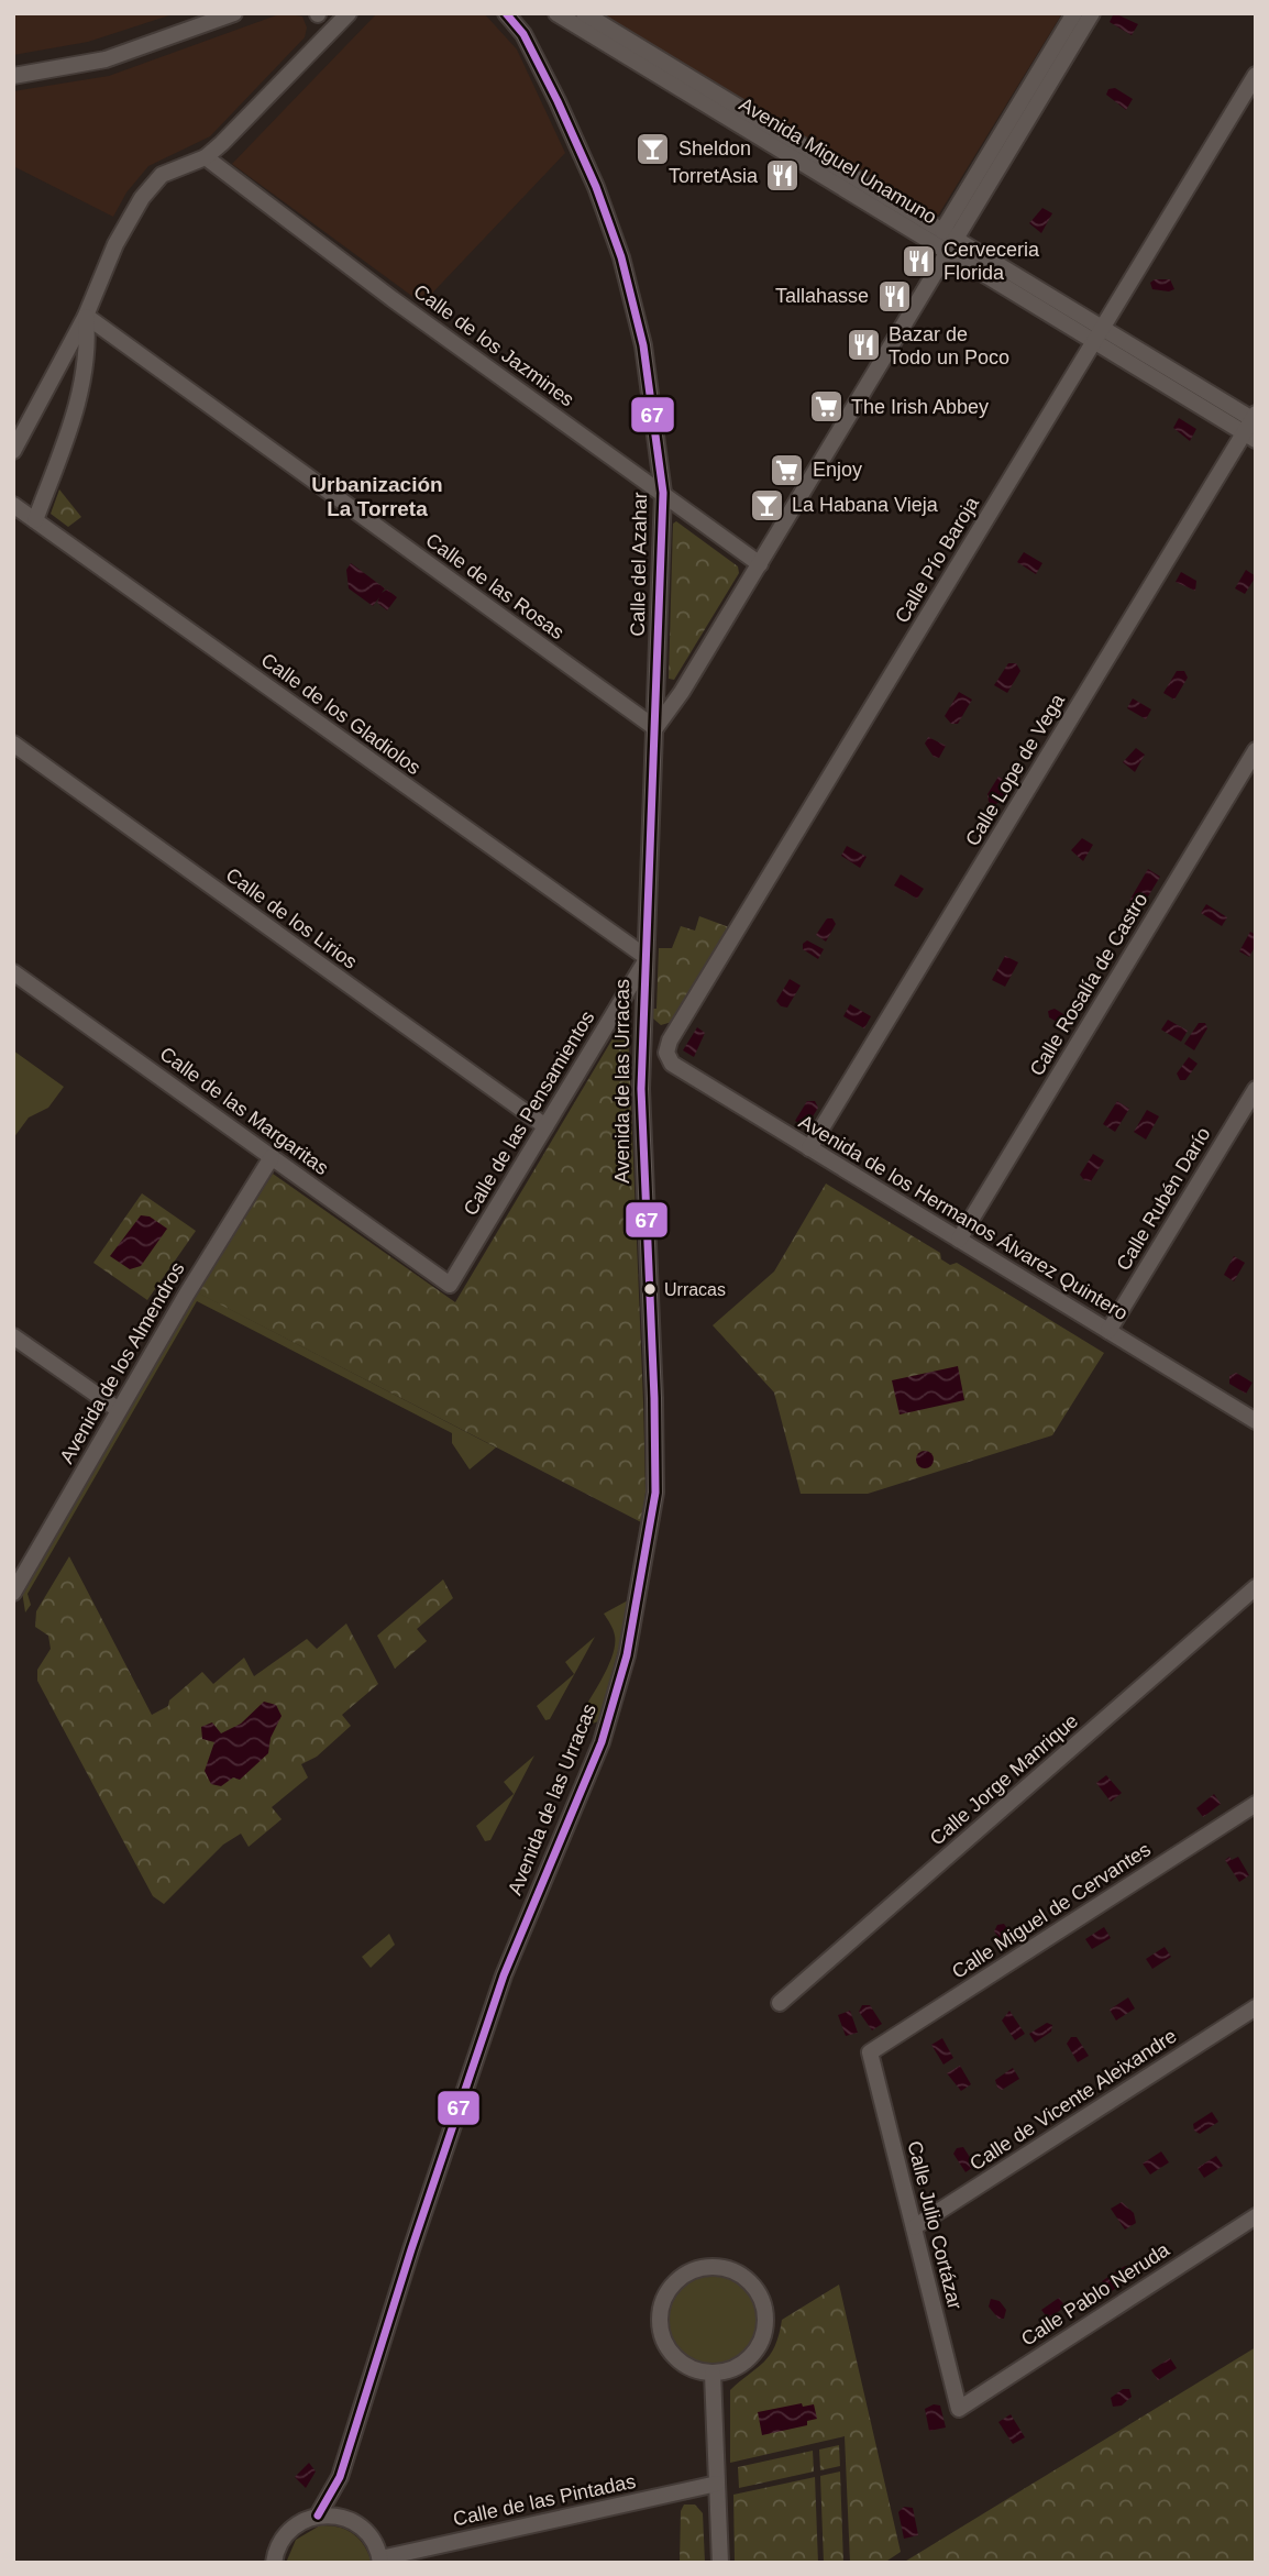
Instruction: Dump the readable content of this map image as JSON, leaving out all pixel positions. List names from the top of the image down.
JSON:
{
  "streets": {
    "street": [
      "Avenida Miguel Unamuno",
      "Calle de los Jazmines",
      "Calle Pío Baroja",
      "Calle del Azahar",
      "Calle de las Rosas",
      "Calle de los Gladiolos",
      "Calle Lope de Vega",
      "Calle de los Lirios",
      "Calle Rosalía de Castro",
      "Avenida de las Urracas",
      "Calle de las Margaritas",
      "Calle de las Pensamientos",
      "Calle Rubén Darío",
      "Avenida de los Hermanos Álvarez Quintero",
      "Avenida de los Almendros",
      "Calle Jorge Manrique",
      "Calle Miguel de Cervantes",
      "Calle de Vicente Aleixandre",
      "Calle Julio Cortázar",
      "Calle Pablo Neruda",
      "Calle de las Pintadas"
    ]
  },
  "crossings": [
    ["Avenida Miguel Unamuno", "Calle Pío Baroja"],
    ["Avenida Miguel Unamuno", "Calle Lope de Vega"],
    ["Calle de los Jazmines", "Calle del Azahar"],
    ["Calle Pío Baroja", "Avenida de los Hermanos Álvarez Quintero"],
    ["Calle del Azahar", "Calle de las Rosas"],
    ["Calle del Azahar", "Calle de los Gladiolos"],
    ["Calle del Azahar", "Avenida de las Urracas"],
    ["Calle del Azahar", "Calle de las Pensamientos"],
    ["Calle de los Gladiolos", "Avenida de las Urracas"],
    ["Calle de los Gladiolos", "Calle de las Pensamientos"],
    ["Calle Lope de Vega", "Avenida de los Hermanos Álvarez Quintero"],
    ["Calle de los Lirios", "Calle de las Pensamientos"],
    ["Calle Rosalía de Castro", "Avenida de los Hermanos Álvarez Quintero"],
    ["Avenida de las Urracas", "Calle de las Pensamientos"],
    ["Calle de las Margaritas", "Calle de las Pensamientos"],
    ["Calle de las Margaritas", "Avenida de los Almendros"],
    ["Calle Rubén Darío", "Avenida de los Hermanos Álvarez Quintero"],
    ["Calle Miguel de Cervantes", "Calle Julio Cortázar"],
    ["Calle de Vicente Aleixandre", "Calle Julio Cortázar"],
    ["Calle Julio Cortázar", "Calle Pablo Neruda"]
  ],
  "districts": ["Urbanización La Torreta"],
  "places": {
    "bar": ["Sheldon", "La Habana Vieja"],
    "restaurant": [
      "TorretAsia",
      "Cerveceria Florida",
      "Tallahasse",
      "Bazar de Todo un Poco"
    ],
    "supermarket": ["The Irish Abbey", "Enjoy"],
    "other": ["Urracas"]
  },
  "lines": ["transit line 67"]
}
